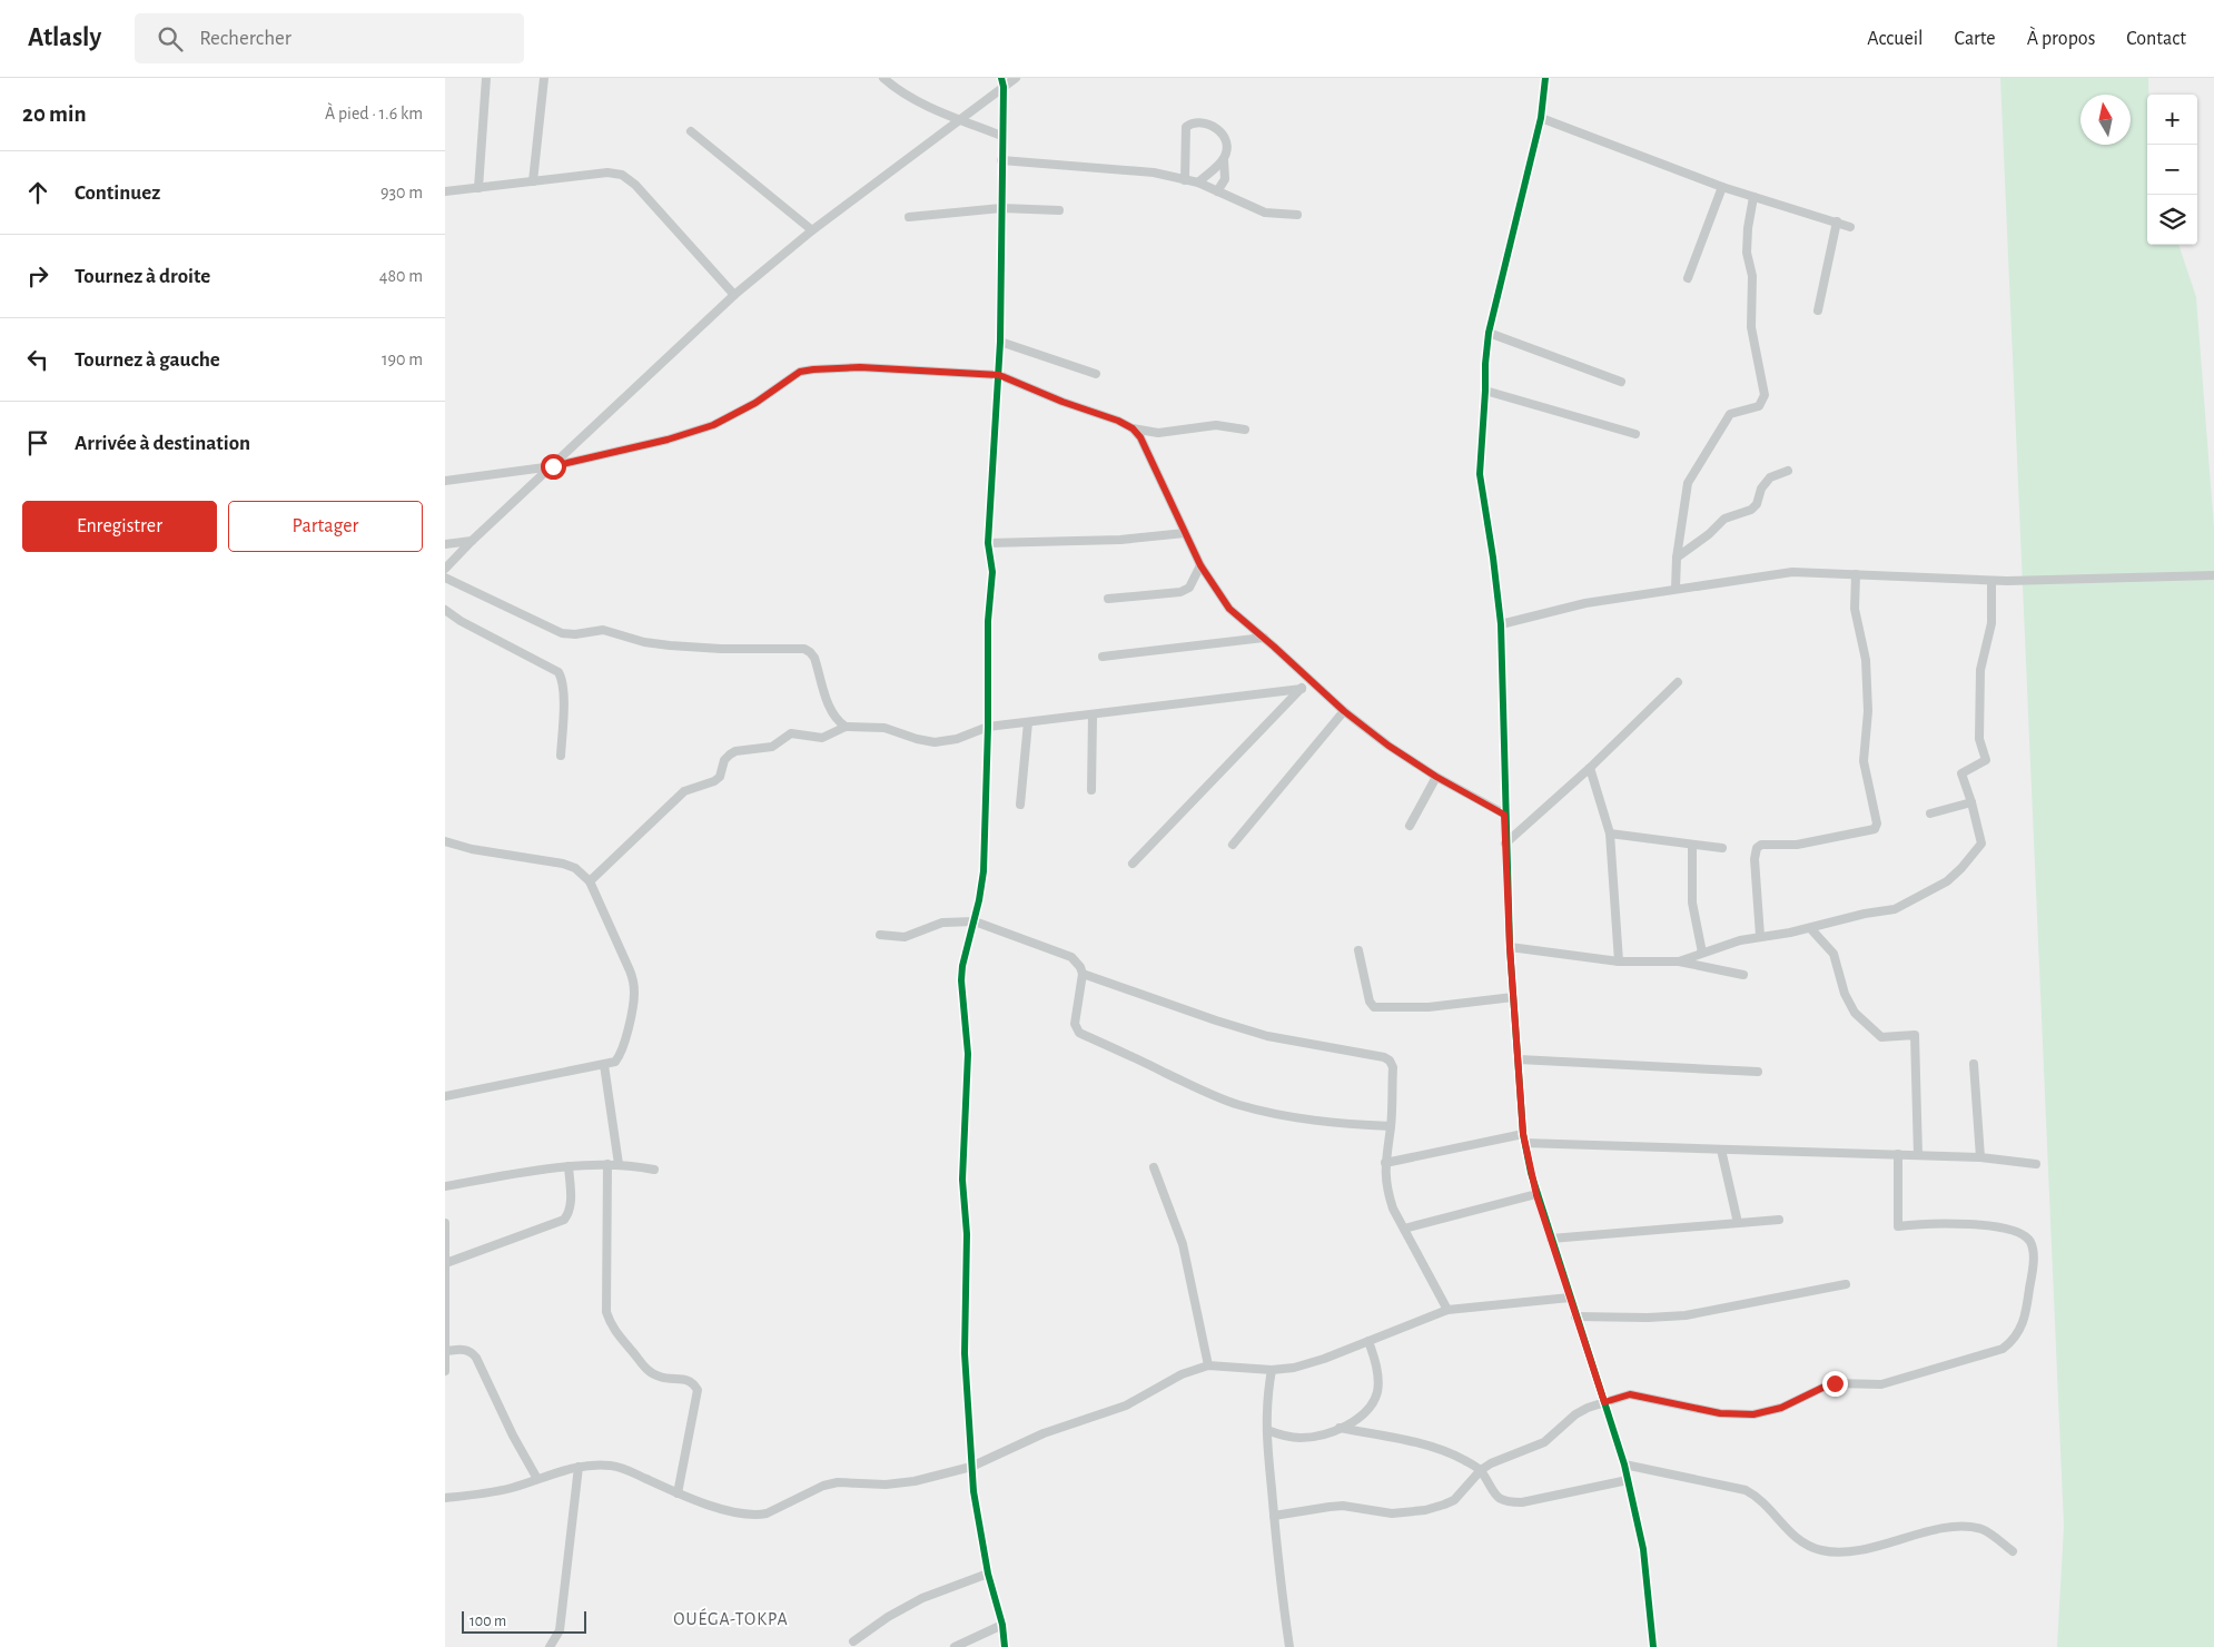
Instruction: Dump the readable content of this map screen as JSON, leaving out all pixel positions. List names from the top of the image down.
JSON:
{
  "districts": ["OUÉGA-TOKPA"],
  "scale_bar": "100 m",
  "north": "top",
  "page": {
    "header": "Atlasly",
    "search": "Rechercher",
    "nav": [
      "Accueil",
      "Carte",
      "À propos",
      "Contact"
    ],
    "heading": ["20 min", "À pied · 1.6 km"],
    "map_buttons": ["+", "−"],
    "list": [
      ["Continuez", "930 m"],
      ["Tournez à droite", "480 m"],
      ["Tournez à gauche", "190 m"],
      "Arrivée à destination"
    ],
    "buttons": ["Enregistrer", "Partager"],
    "scale": "100 m"
  }
}
